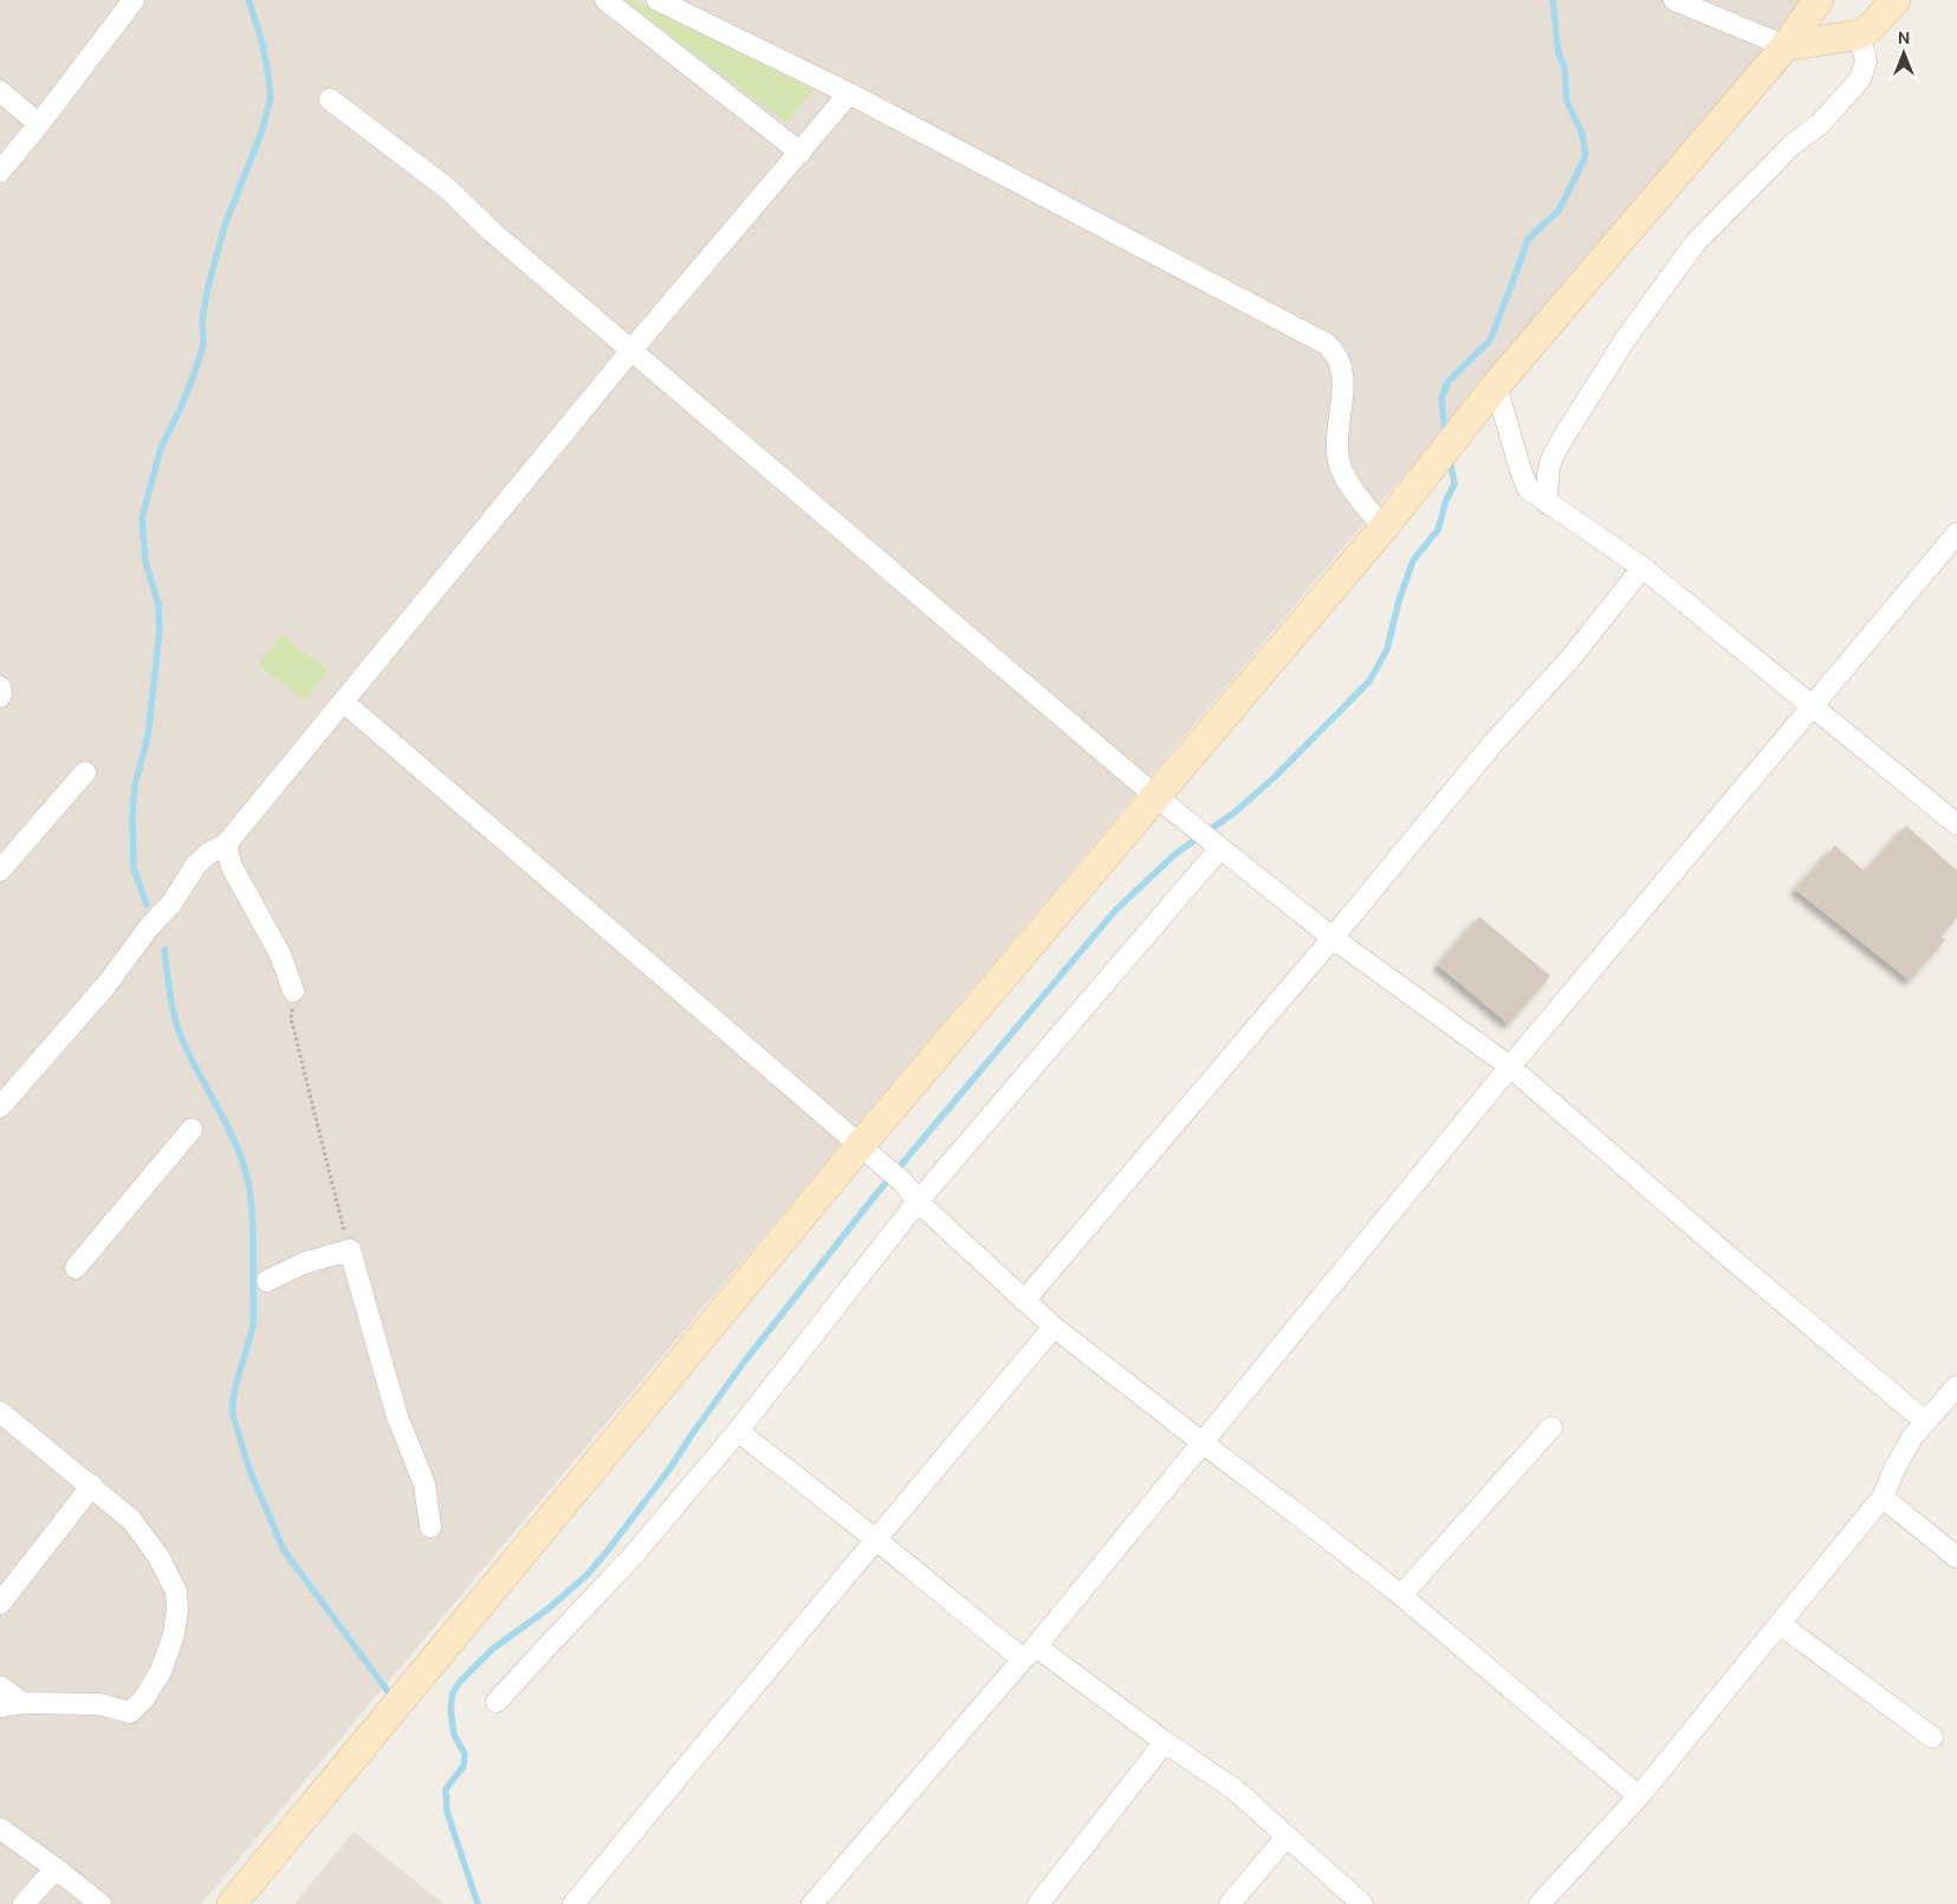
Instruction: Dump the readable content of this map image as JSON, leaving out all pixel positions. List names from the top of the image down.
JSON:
{
  "north": "top"
}
